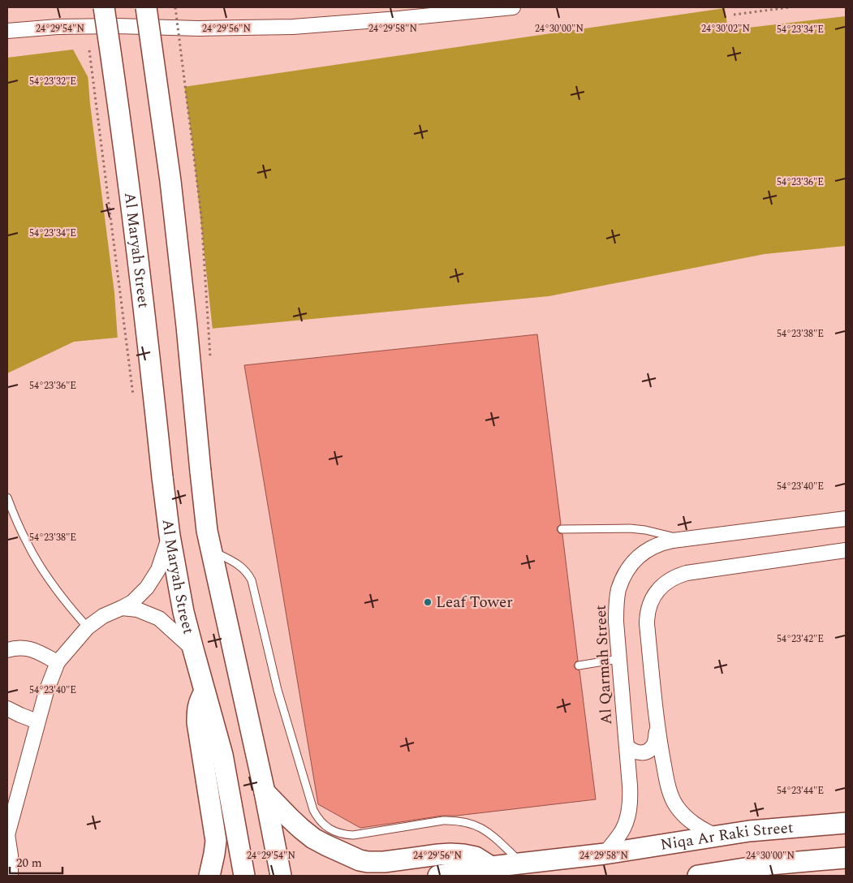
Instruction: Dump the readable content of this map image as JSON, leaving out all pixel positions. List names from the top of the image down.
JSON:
{
  "streets": {
    "street": ["Al Maryah Street", "Al Qarmah Street", "Niqa Ar Raki Street"]
  },
  "crossings": [
    ["Al Qarmah Street", "Niqa Ar Raki Street"]
  ],
  "places": ["Leaf Tower"],
  "scale_bar": "20 m",
  "coordinates": [
    "24°29'54\"N",
    "24°29'56\"N",
    "24°29'58\"N",
    "24°30'00\"N",
    "24°30'02\"N",
    "54°23'34\"E",
    "54°23'32\"E",
    "54°23'36\"E",
    "54°23'38\"E",
    "54°23'40\"E",
    "54°23'42\"E",
    "54°23'44\"E"
  ]
}
